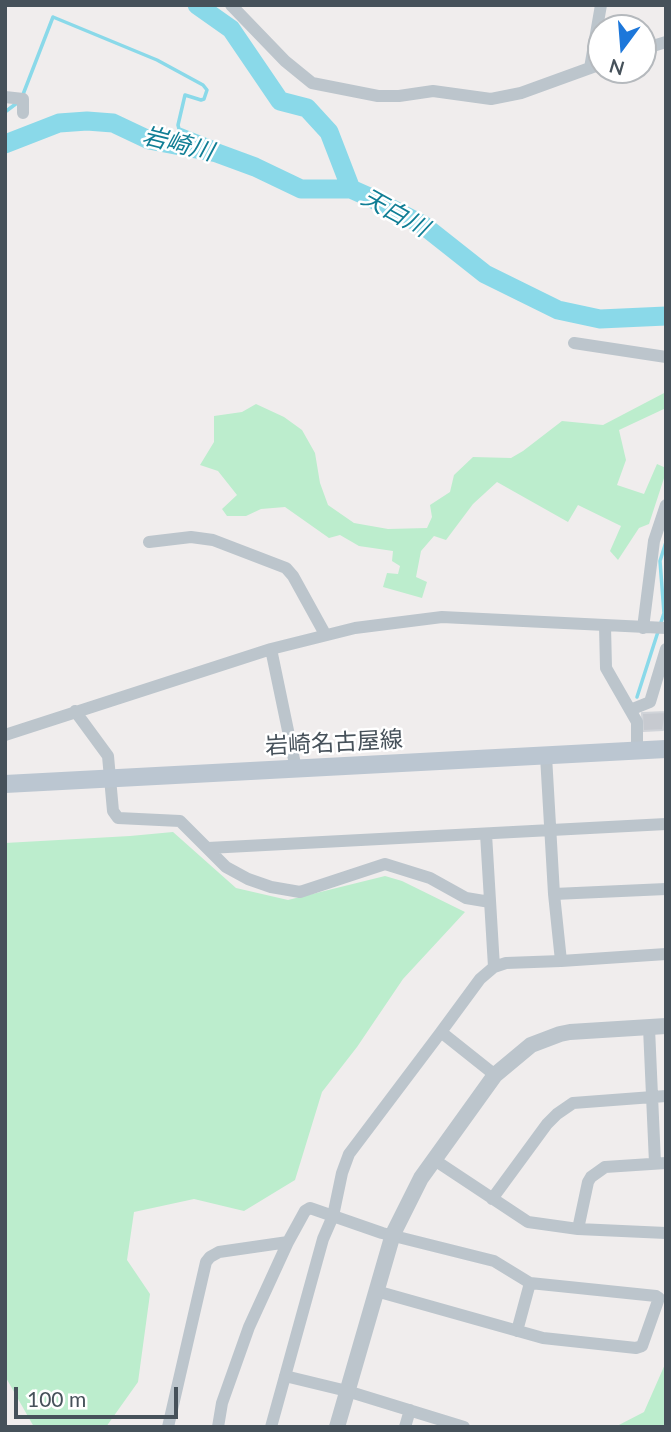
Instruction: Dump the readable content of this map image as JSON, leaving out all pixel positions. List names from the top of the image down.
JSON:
{
  "streets": {
    "main road": ["岩崎名古屋線"]
  },
  "water": ["岩崎川", "天白川"],
  "scale_bar": "100 m",
  "north": "bottom"
}
